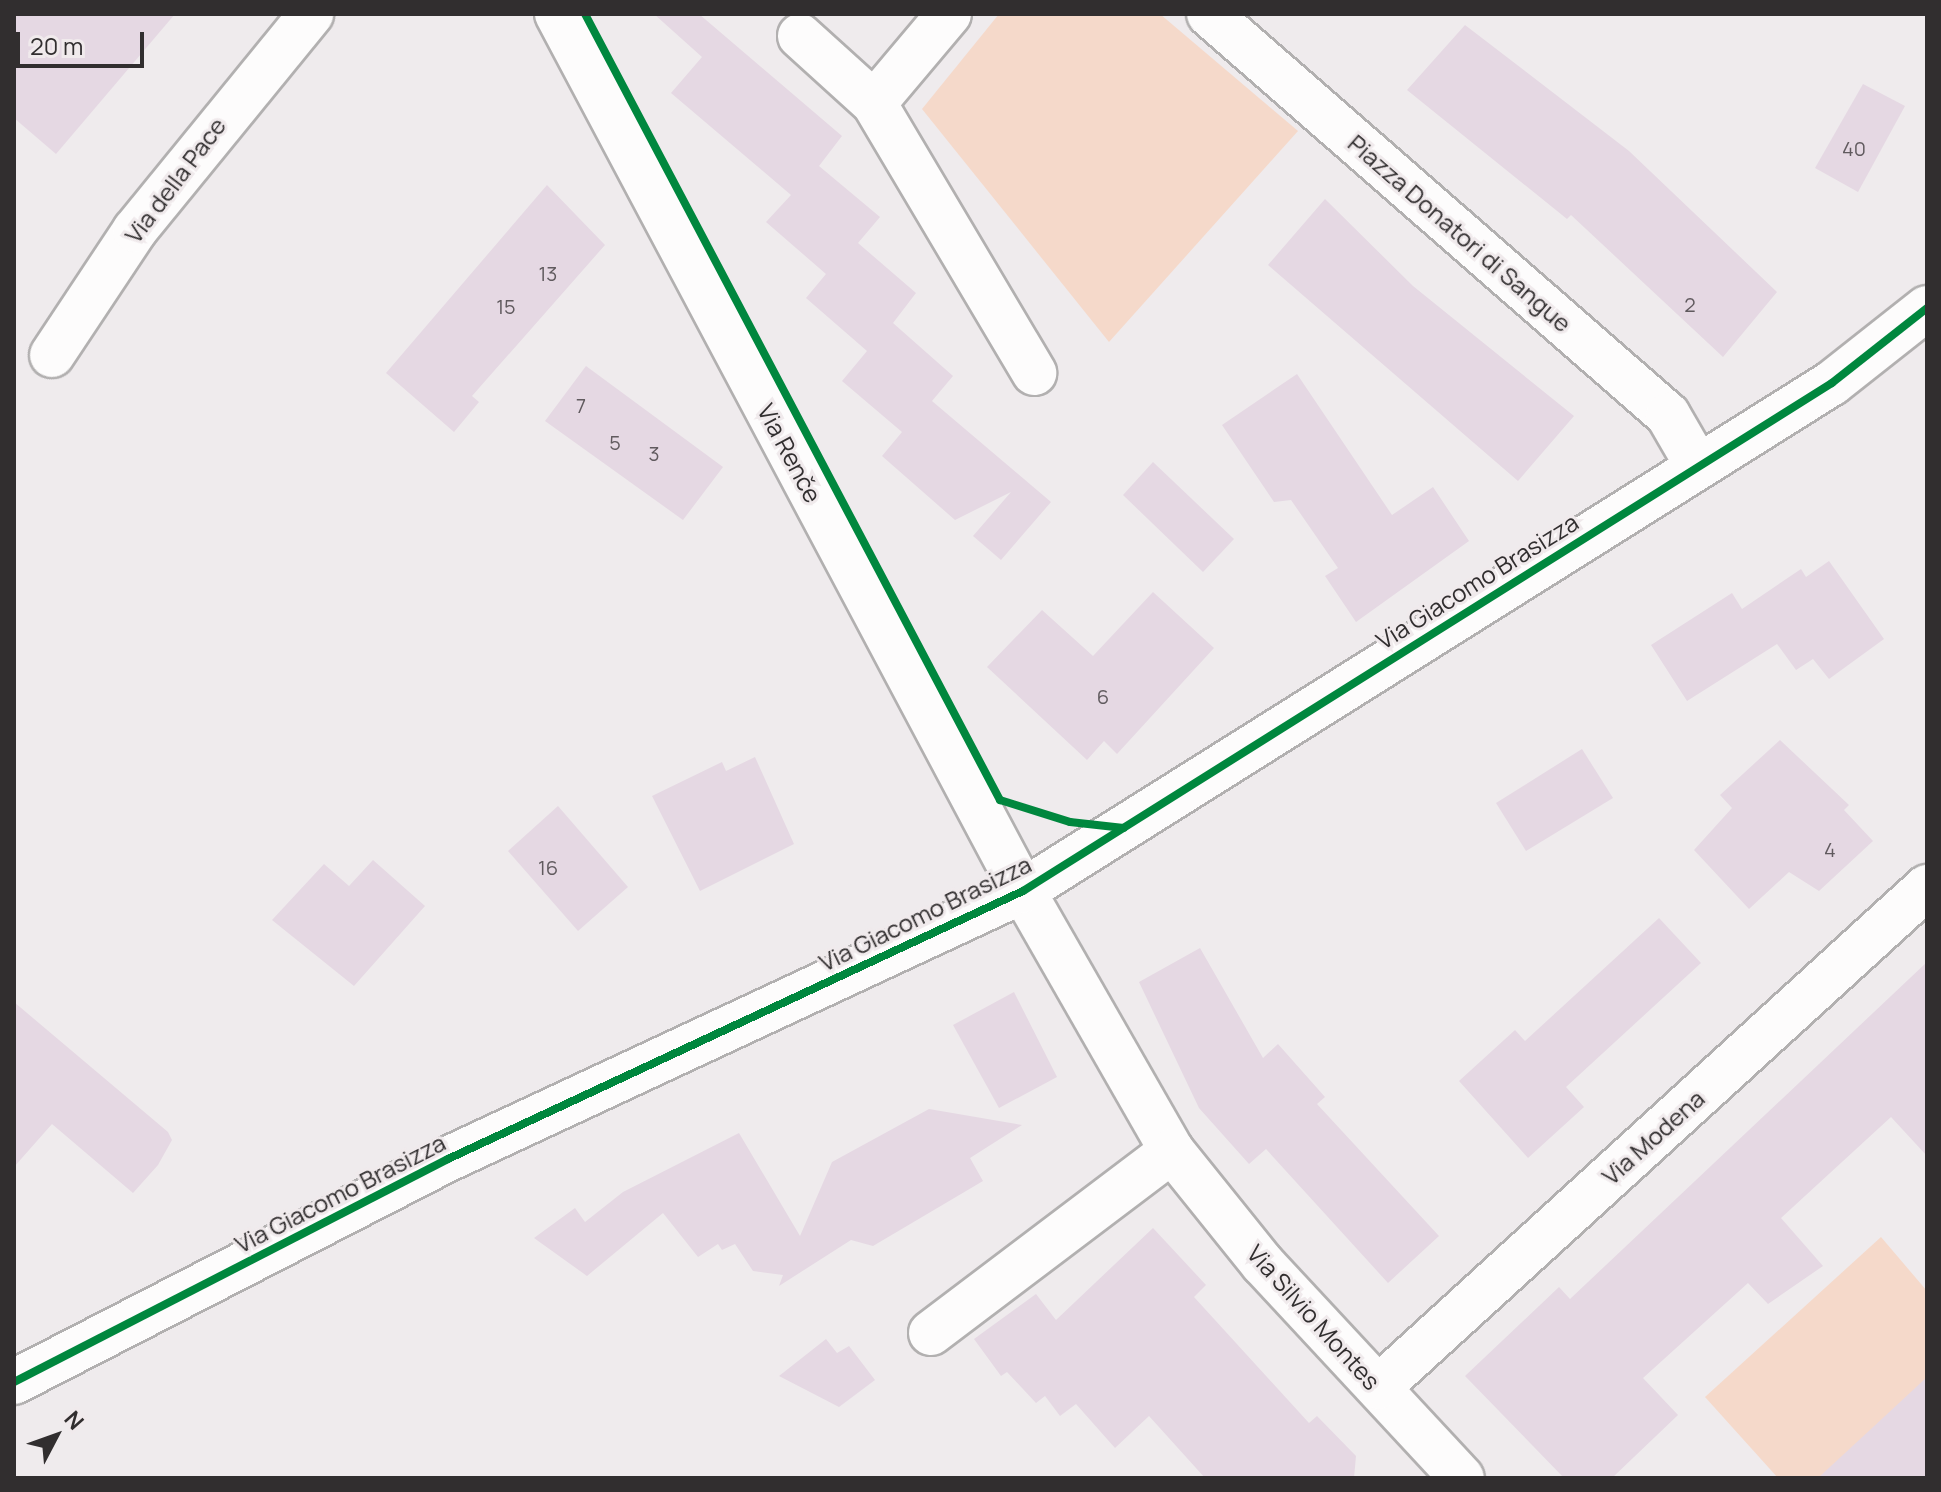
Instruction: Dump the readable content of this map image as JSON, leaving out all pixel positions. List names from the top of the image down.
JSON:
{
  "streets": {
    "street": [
      "Via della Pace",
      "Piazza Donatori di Sangue",
      "Via Renče",
      "Via Giacomo Brasizza",
      "Via Modena",
      "Via Silvio Montes"
    ]
  },
  "crossings": [
    ["Piazza Donatori di Sangue", "Via Giacomo Brasizza"],
    ["Via Renče", "Via Giacomo Brasizza"],
    ["Via Renče", "Via Silvio Montes"],
    ["Via Giacomo Brasizza", "Via Silvio Montes"],
    ["Via Modena", "Via Silvio Montes"]
  ],
  "house_numbers": [
    "40",
    "13",
    "2",
    "15",
    "7",
    "5",
    "3",
    "6",
    "4",
    "16"
  ],
  "scale_bar": "20 m",
  "north": "top right"
}
